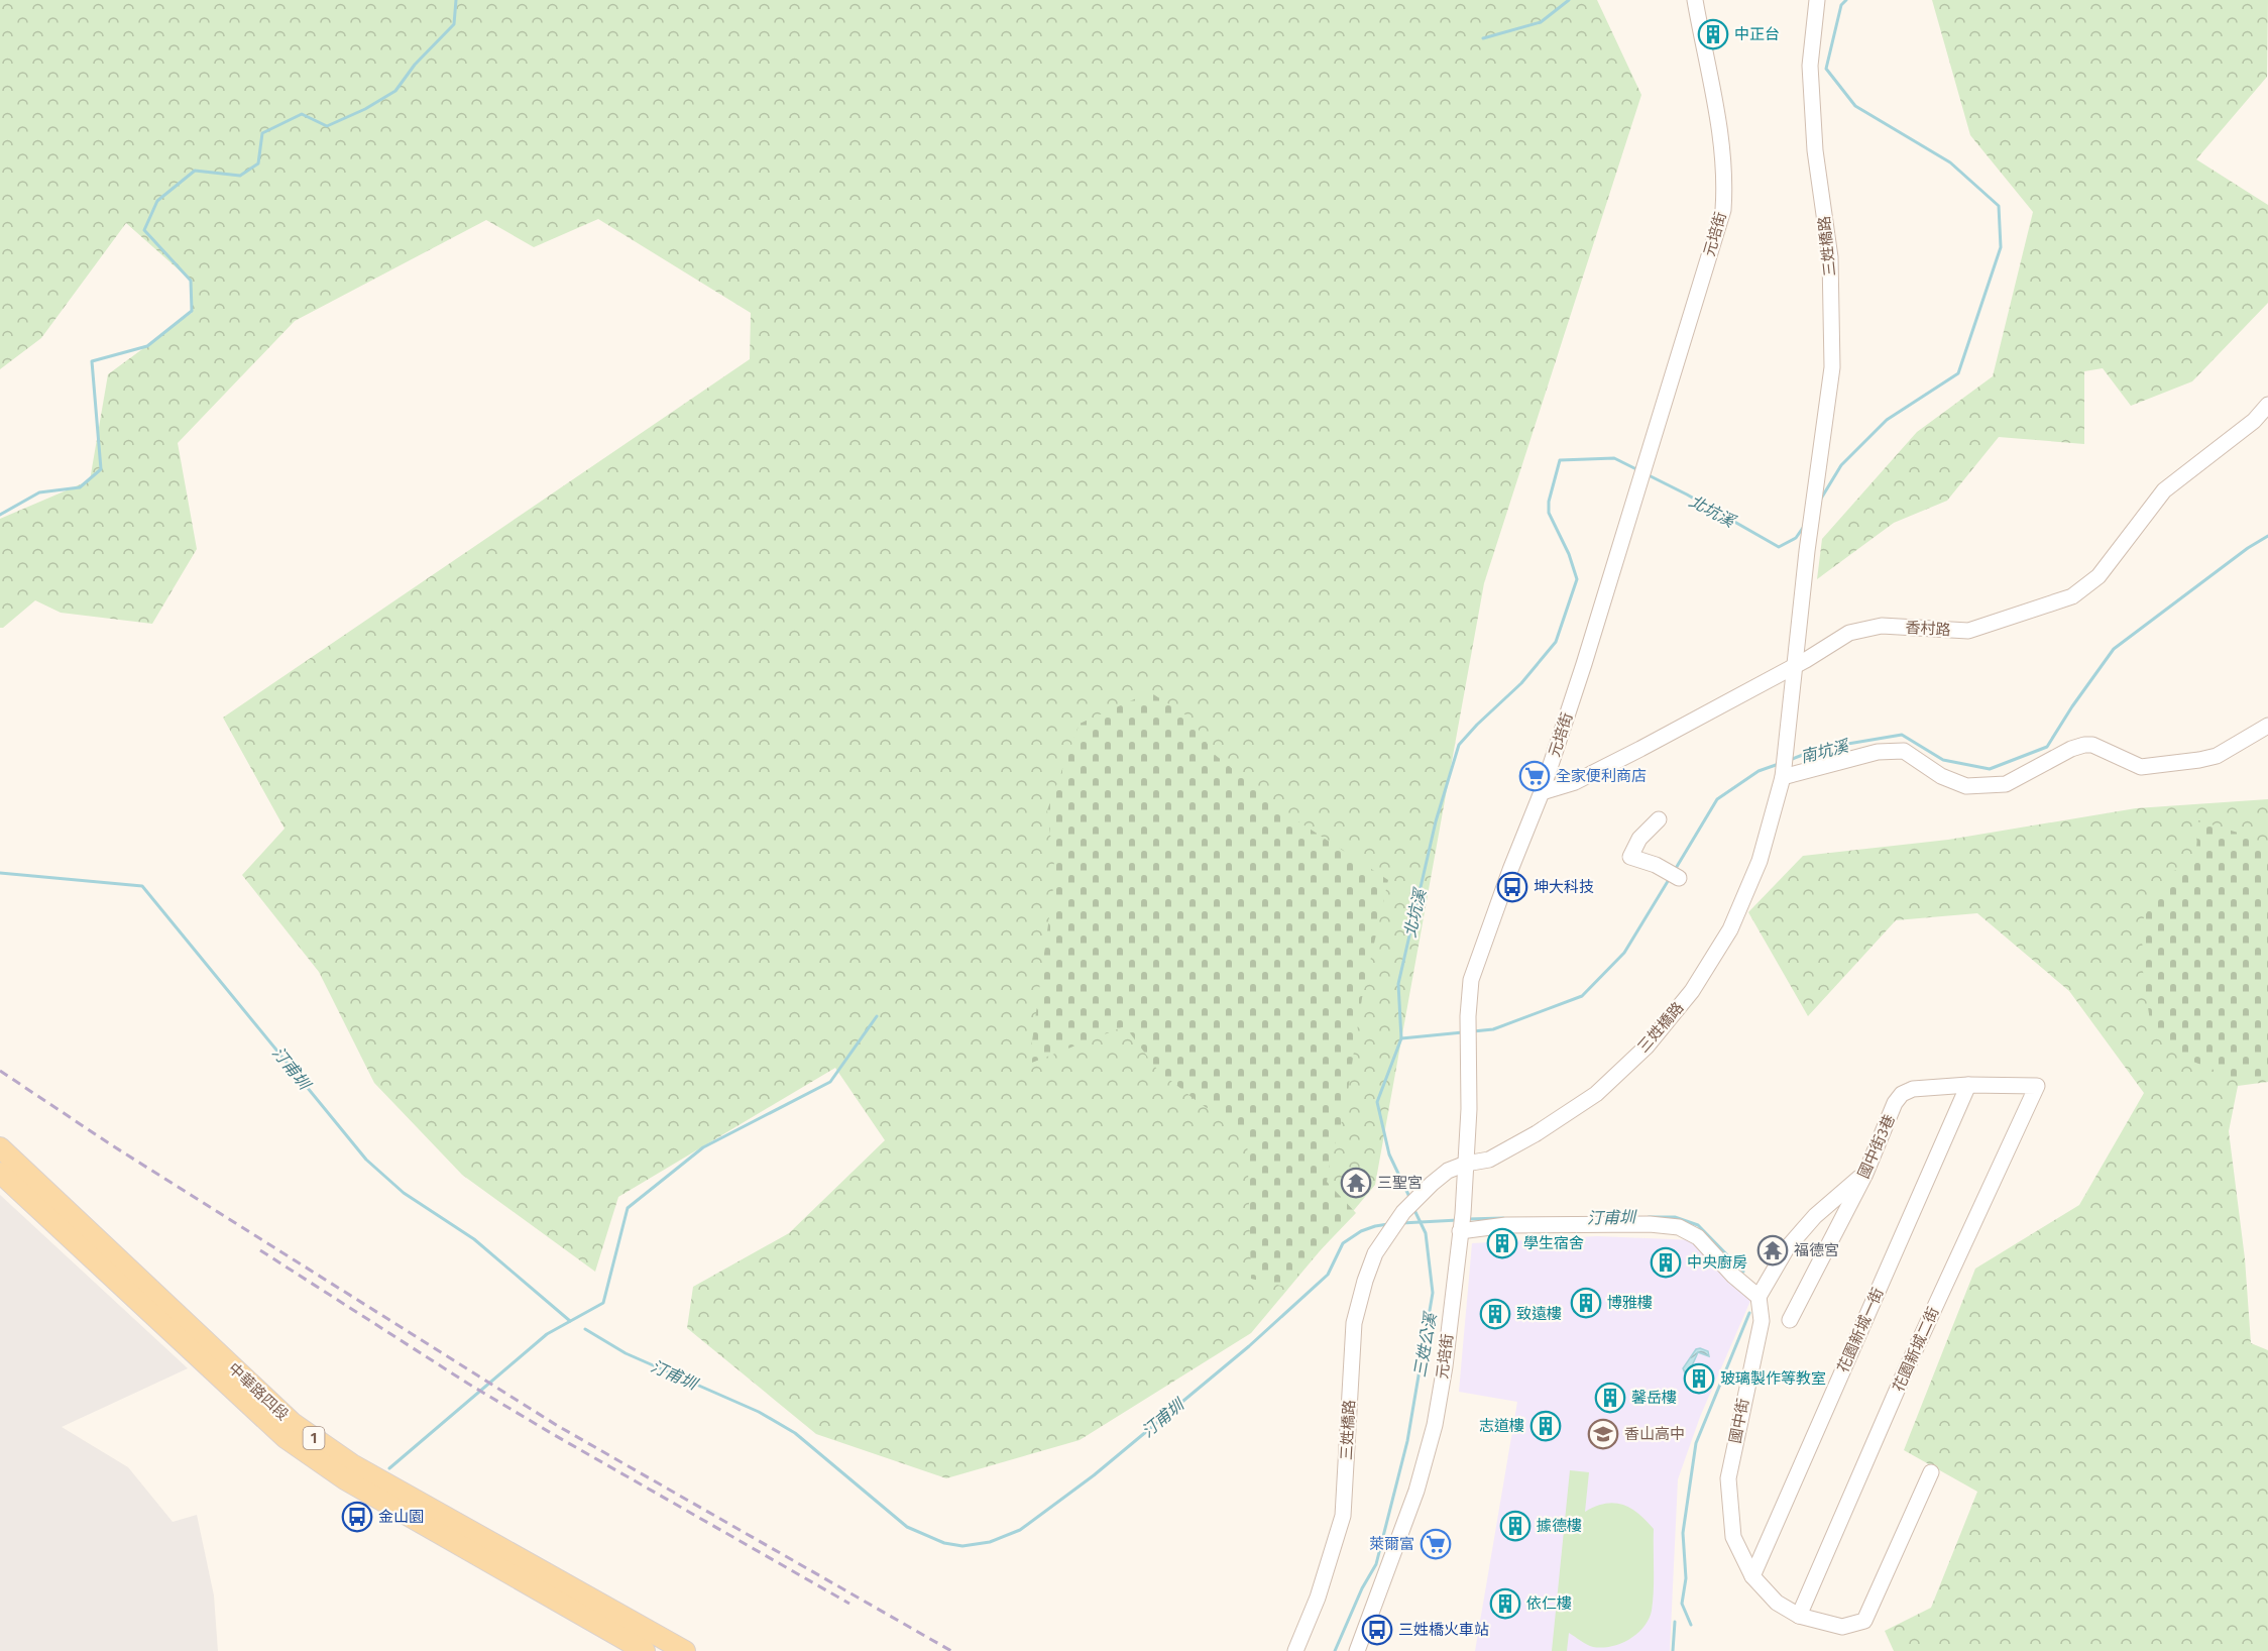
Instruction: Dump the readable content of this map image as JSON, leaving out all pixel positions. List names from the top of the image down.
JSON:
{
  "streets": {
    "main road": ["中華路四段", "1"],
    "street": [
      "元培街",
      "三姓橋路",
      "香村路",
      "國中街3巷",
      "花園新城一街",
      "花園新城二街",
      "國中街"
    ]
  },
  "crossings": [
    ["元培街", "三姓橋路"],
    ["元培街", "香村路"],
    ["三姓橋路", "香村路"],
    ["國中街3巷", "花園新城一街"],
    ["國中街3巷", "花園新城二街"],
    ["花園新城一街", "國中街"],
    ["花園新城二街", "國中街"]
  ],
  "water": [
    "北坑溪",
    "南坑溪",
    "汀甫圳",
    "三姓公溪"
  ],
  "places": {
    "building": [
      "中正台",
      "學生宿舍",
      "中央廚房",
      "博雅樓",
      "致遠樓",
      "玻璃製作等教室",
      "馨岳樓",
      "志道樓",
      "據德樓",
      "依仁樓"
    ],
    "supermarket": ["全家便利商店", "萊爾富"],
    "bus stop": ["坤大科技", "金山園", "三姓橋火車站"],
    "temple": ["三聖宮", "福德宮"],
    "school or university": ["香山高中"]
  }
}
